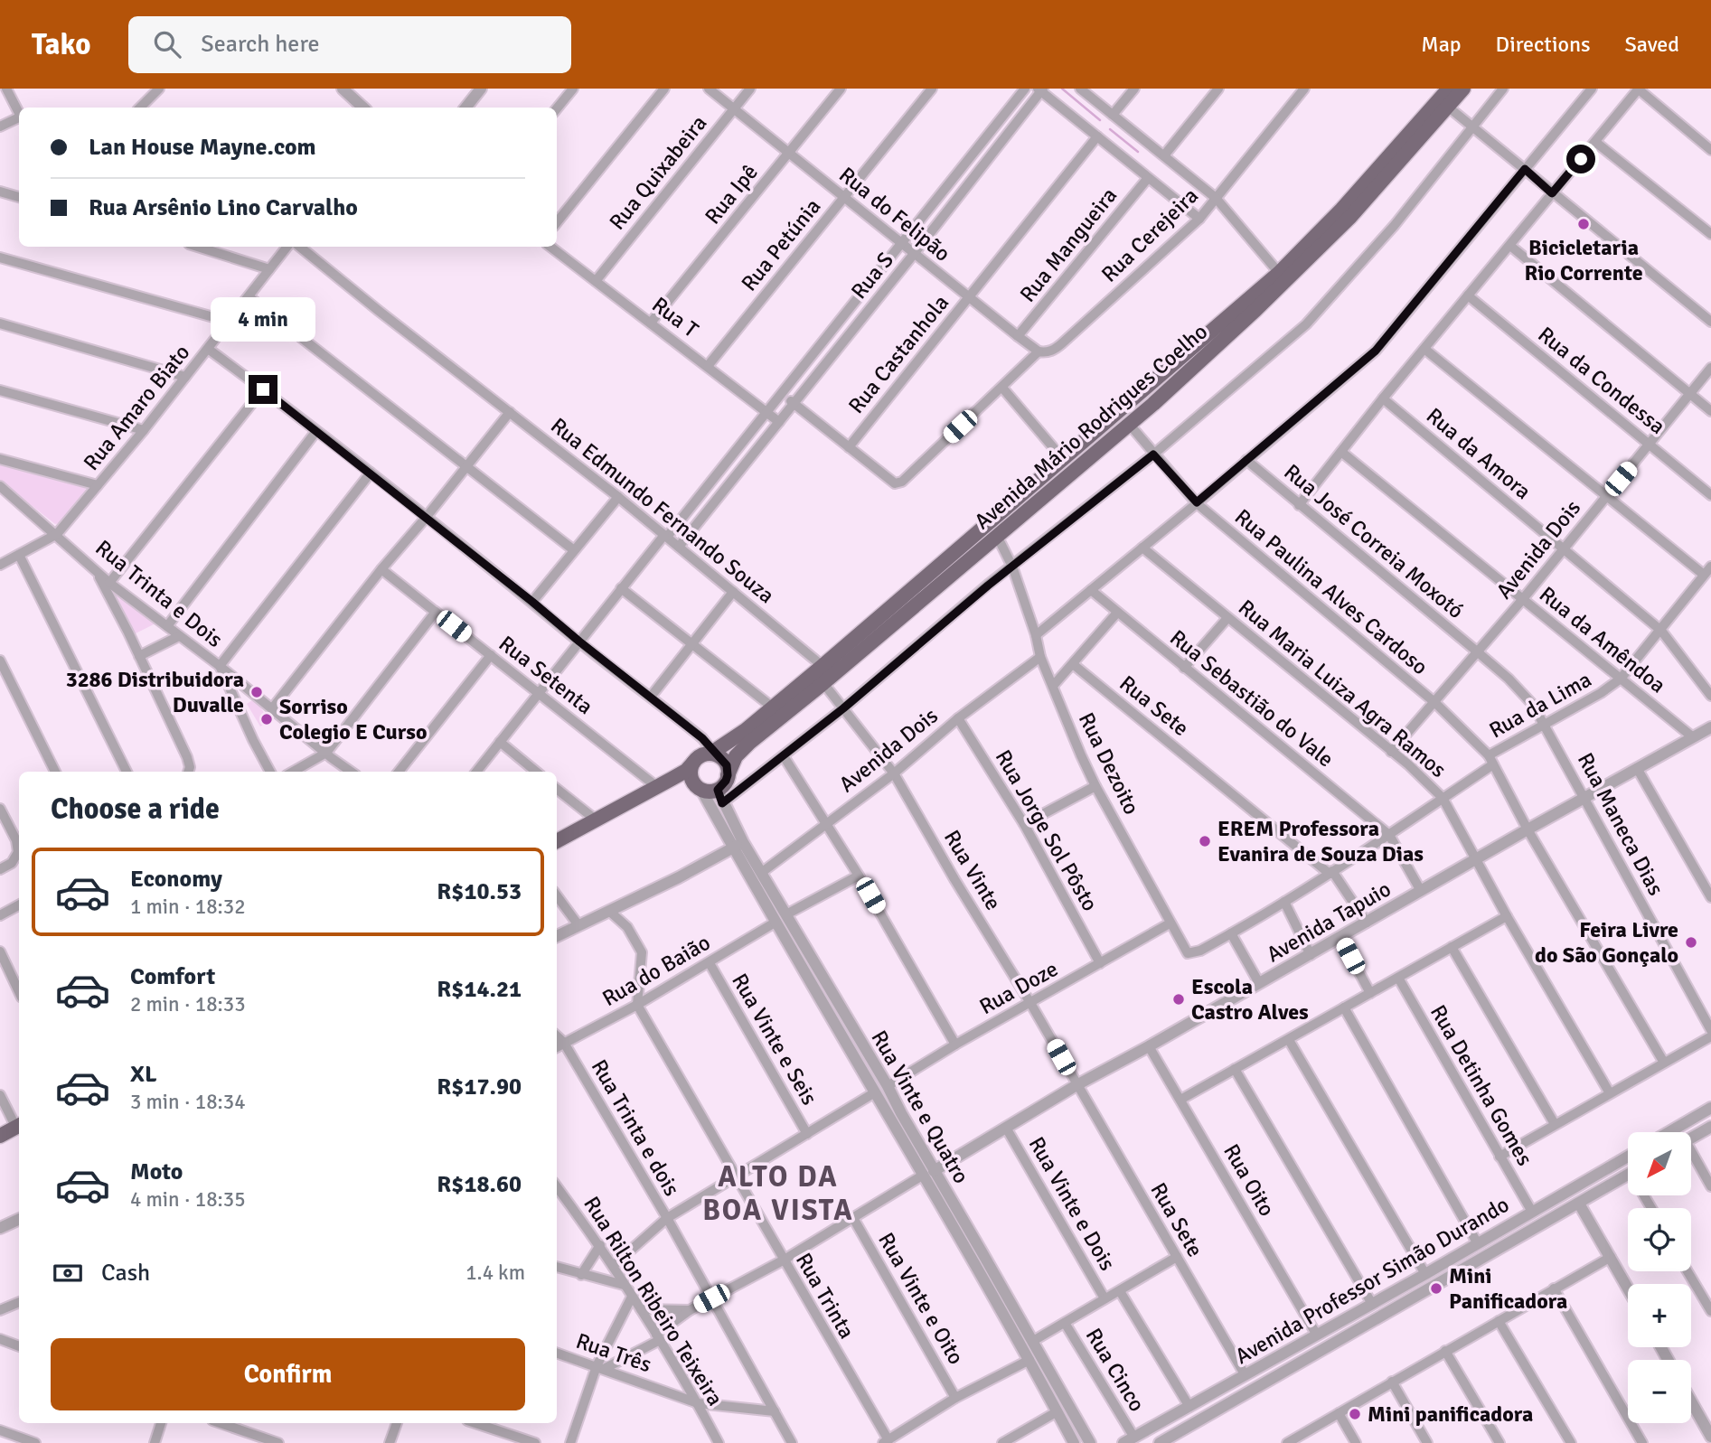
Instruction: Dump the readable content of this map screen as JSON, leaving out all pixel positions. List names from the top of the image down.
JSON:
{
  "streets": {
    "main road": ["Avenida Mário Rodrigues Coelho"],
    "street": [
      "Rua Quixabeira",
      "Rua Ipê",
      "Rua do Felipão",
      "Rua Cerejeira",
      "Rua Petúnia",
      "Rua Mangueira",
      "Rua S",
      "Rua T",
      "Rua Castanhola",
      "Rua da Condessa",
      "Rua Amaro Biato",
      "Rua da Amora",
      "Rua Edmundo Fernando Souza",
      "Rua José Correia Moxotó",
      "Avenida Dois",
      "Rua Paulina Alves Cardoso",
      "Rua Trinta e Dois",
      "Rua da Amêndoa",
      "Rua Setenta",
      "Rua Maria Luiza Agra Ramos",
      "Rua Sebastião do Vale",
      "Rua da Lima",
      "Rua Sete",
      "Rua Dezoito",
      "Rua Maneca Dias",
      "Rua Jorge Sol Pôsto",
      "Rua Vinte",
      "Avenida Tapuio",
      "Rua do Baião",
      "Rua Doze",
      "Rua Vinte e Seis",
      "Rua Detinha Gomes",
      "Rua Vinte e Quatro",
      "Rua Trinta e dois",
      "Rua Oito",
      "Rua Vinte e Dois",
      "Avenida Professor Simão Durando",
      "Rua Trinta",
      "Rua Vinte e Oito",
      "Rua Rilton Ribeiro Teixeira",
      "Rua Três",
      "Rua Cinco"
    ]
  },
  "crossings": [
    ["Rua Quixabeira", "Rua do Felipão"],
    ["Rua Quixabeira", "Rua T"],
    ["Rua Ipê", "Rua do Felipão"],
    ["Rua Ipê", "Rua T"],
    ["Rua do Felipão", "Rua Cerejeira"],
    ["Rua do Felipão", "Rua Petúnia"],
    ["Rua do Felipão", "Rua Mangueira"],
    ["Rua do Felipão", "Rua S"],
    ["Rua do Felipão", "Rua Castanhola"],
    ["Rua Petúnia", "Rua T"],
    ["Rua S", "Rua T"],
    ["Rua S", "Rua Edmundo Fernando Souza"],
    ["Rua S", "Rua Setenta"],
    ["Rua da Condessa", "Avenida Dois"],
    ["Rua Amaro Biato", "Rua Trinta e Dois"],
    ["Avenida Mário Rodrigues Coelho", "Rua Edmundo Fernando Souza"],
    ["Avenida Mário Rodrigues Coelho", "Rua Paulina Alves Cardoso"],
    ["Avenida Mário Rodrigues Coelho", "Rua Dezoito"],
    ["Avenida Mário Rodrigues Coelho", "Rua Vinte"],
    ["Avenida Mário Rodrigues Coelho", "Rua Vinte e Quatro"],
    ["Rua da Amora", "Avenida Dois"],
    ["Rua da Amora", "Rua da Lima"],
    ["Rua José Correia Moxotó", "Avenida Dois"],
    ["Rua José Correia Moxotó", "Rua Maneca Dias"],
    ["Avenida Dois", "Rua Paulina Alves Cardoso"],
    ["Avenida Dois", "Rua da Amêndoa"],
    ["Avenida Dois", "Rua Maria Luiza Agra Ramos"],
    ["Avenida Dois", "Rua Dezoito"],
    ["Avenida Dois", "Rua Maneca Dias"],
    ["Avenida Dois", "Rua Jorge Sol Pôsto"],
    ["Avenida Dois", "Rua Vinte"],
    ["Avenida Dois", "Rua Vinte e Quatro"],
    ["Rua Paulina Alves Cardoso", "Rua da Lima"],
    ["Rua Paulina Alves Cardoso", "Avenida Tapuio"],
    ["Rua da Amêndoa", "Rua da Lima"],
    ["Rua da Amêndoa", "Avenida Tapuio"],
    ["Rua Maria Luiza Agra Ramos", "Rua da Lima"],
    ["Rua Maria Luiza Agra Ramos", "Avenida Tapuio"],
    ["Rua Sebastião do Vale", "Rua da Lima"],
    ["Rua da Lima", "Rua Sete"],
    ["Rua da Lima", "Rua Dezoito"],
    ["Rua da Lima", "Rua Maneca Dias"],
    ["Rua Sete", "Rua Vinte"],
    ["Rua Sete", "Avenida Tapuio"],
    ["Rua Sete", "Avenida Professor Simão Durando"],
    ["Rua Dezoito", "Rua Doze"],
    ["Rua Maneca Dias", "Avenida Tapuio"],
    ["Rua Jorge Sol Pôsto", "Rua Doze"],
    ["Rua Vinte", "Avenida Tapuio"],
    ["Rua Vinte", "Rua Doze"],
    ["Avenida Tapuio", "Rua Vinte e Quatro"],
    ["Avenida Tapuio", "Rua Trinta e dois"],
    ["Avenida Tapuio", "Rua Oito"],
    ["Avenida Tapuio", "Rua Vinte e Dois"],
    ["Avenida Tapuio", "Rua Trinta"],
    ["Avenida Tapuio", "Rua Vinte e Oito"],
    ["Avenida Tapuio", "Rua Rilton Ribeiro Teixeira"],
    ["Avenida Tapuio", "Rua Três"],
    ["Rua do Baião", "Rua Vinte e Seis"],
    ["Rua do Baião", "Rua Vinte e Quatro"],
    ["Rua do Baião", "Rua Trinta e dois"],
    ["Rua do Baião", "Rua Trinta"],
    ["Rua Doze", "Rua Vinte e Quatro"],
    ["Rua Detinha Gomes", "Avenida Professor Simão Durando"],
    ["Rua Trinta e dois", "Rua Três"],
    ["Rua Oito", "Avenida Professor Simão Durando"],
    ["Rua Vinte e Dois", "Avenida Professor Simão Durando"],
    ["Avenida Professor Simão Durando", "Rua Cinco"],
    ["Rua Rilton Ribeiro Teixeira", "Rua Três"]
  ],
  "districts": ["ALTO DA BOA VISTA"],
  "places": [
    "Bicicletaria Rio Corrente",
    "3286 Distribuidora Duvalle",
    "Sorriso Colegio E Curso",
    "EREM Professora Evanira de Souza Dias",
    "Feira Livre do São Gonçalo",
    "Escola Castro Alves",
    "Mini Panificadora",
    "Mini panificadora"
  ],
  "north": "bottom left",
  "page": {
    "header": "Tako",
    "search": "Search here",
    "nav": ["Map", "Directions", "Saved"],
    "banner": ["Lan House Mayne.com", "Rua Arsênio Lino Carvalho"],
    "bubble": "4 min",
    "heading": "Choose a ride",
    "list": [
      {
        "name": "Economy",
        "note": "1 min · 18:32",
        "value": "R$10.53"
      },
      {
        "name": "Comfort",
        "note": "2 min · 18:33",
        "value": "R$14.21"
      },
      {
        "name": "XL",
        "note": "3 min · 18:34",
        "value": "R$17.90"
      },
      {
        "name": "Moto",
        "note": "4 min · 18:35",
        "value": "R$18.60"
      }
    ],
    "map_buttons": ["+", "−"],
    "pay": ["Cash", "1.4 km"],
    "buttons": "Confirm"
  }
}
